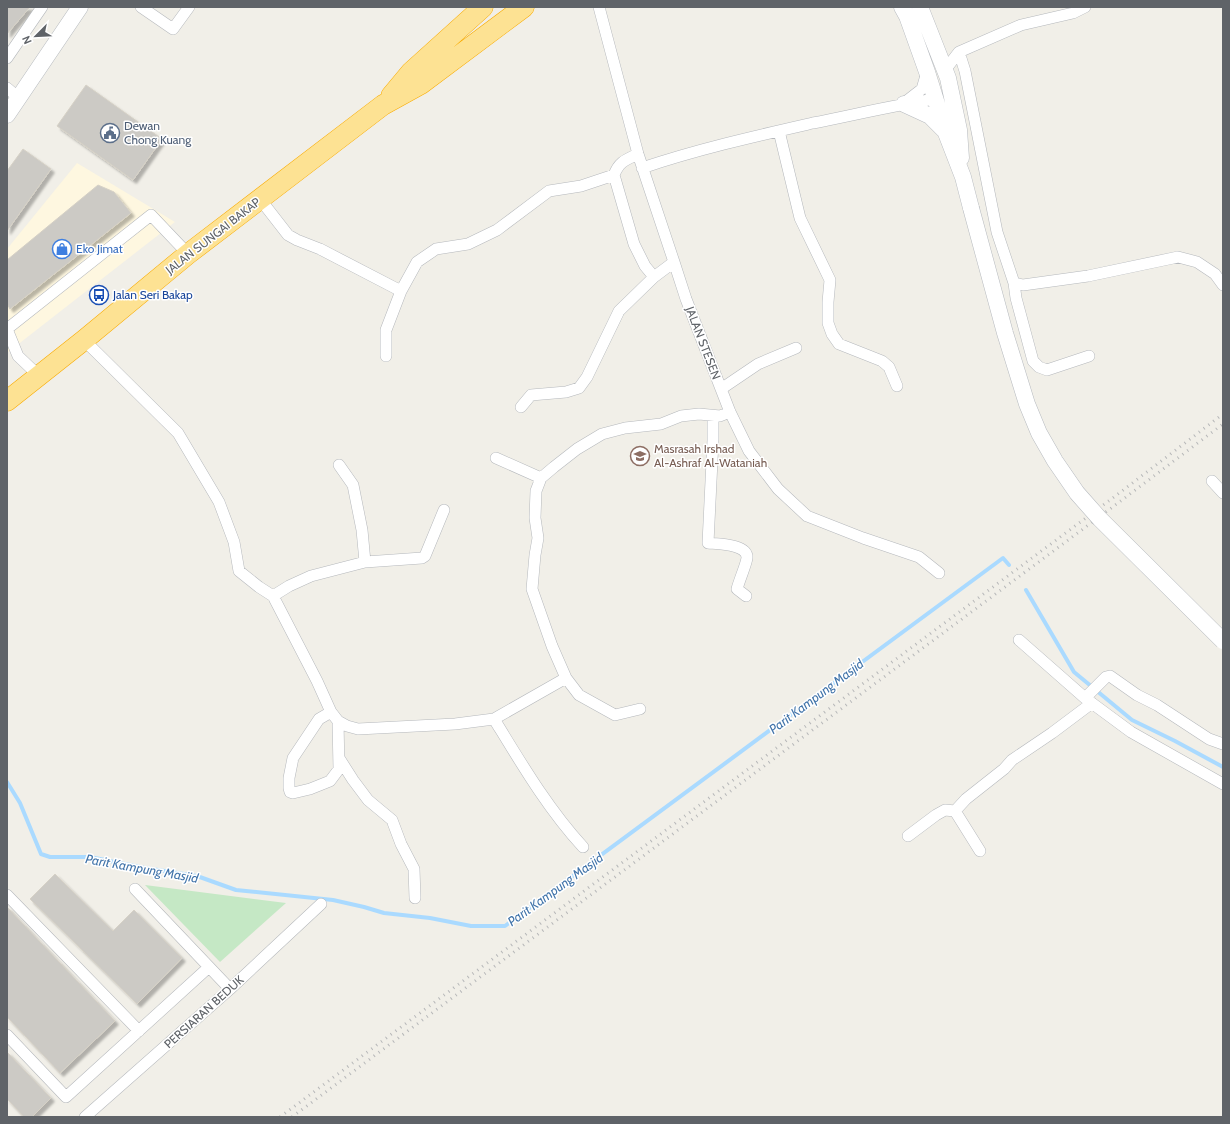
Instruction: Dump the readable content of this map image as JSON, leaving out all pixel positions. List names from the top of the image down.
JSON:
{
  "streets": {
    "highway": ["JALAN SUNGAI BAKAP"],
    "street": ["JALAN STESEN", "PERSIARAN BEDUK"]
  },
  "water": ["Parit Kampung Masjid"],
  "places": {
    "public building": ["Dewan Chong Kuang"],
    "shop": ["Eko Jimat"],
    "bus stop": ["Jalan Seri Bakap"],
    "school or university": ["Masrasah Irshad Al-Ashraf Al-Wataniah"]
  },
  "north": "bottom left"
}
